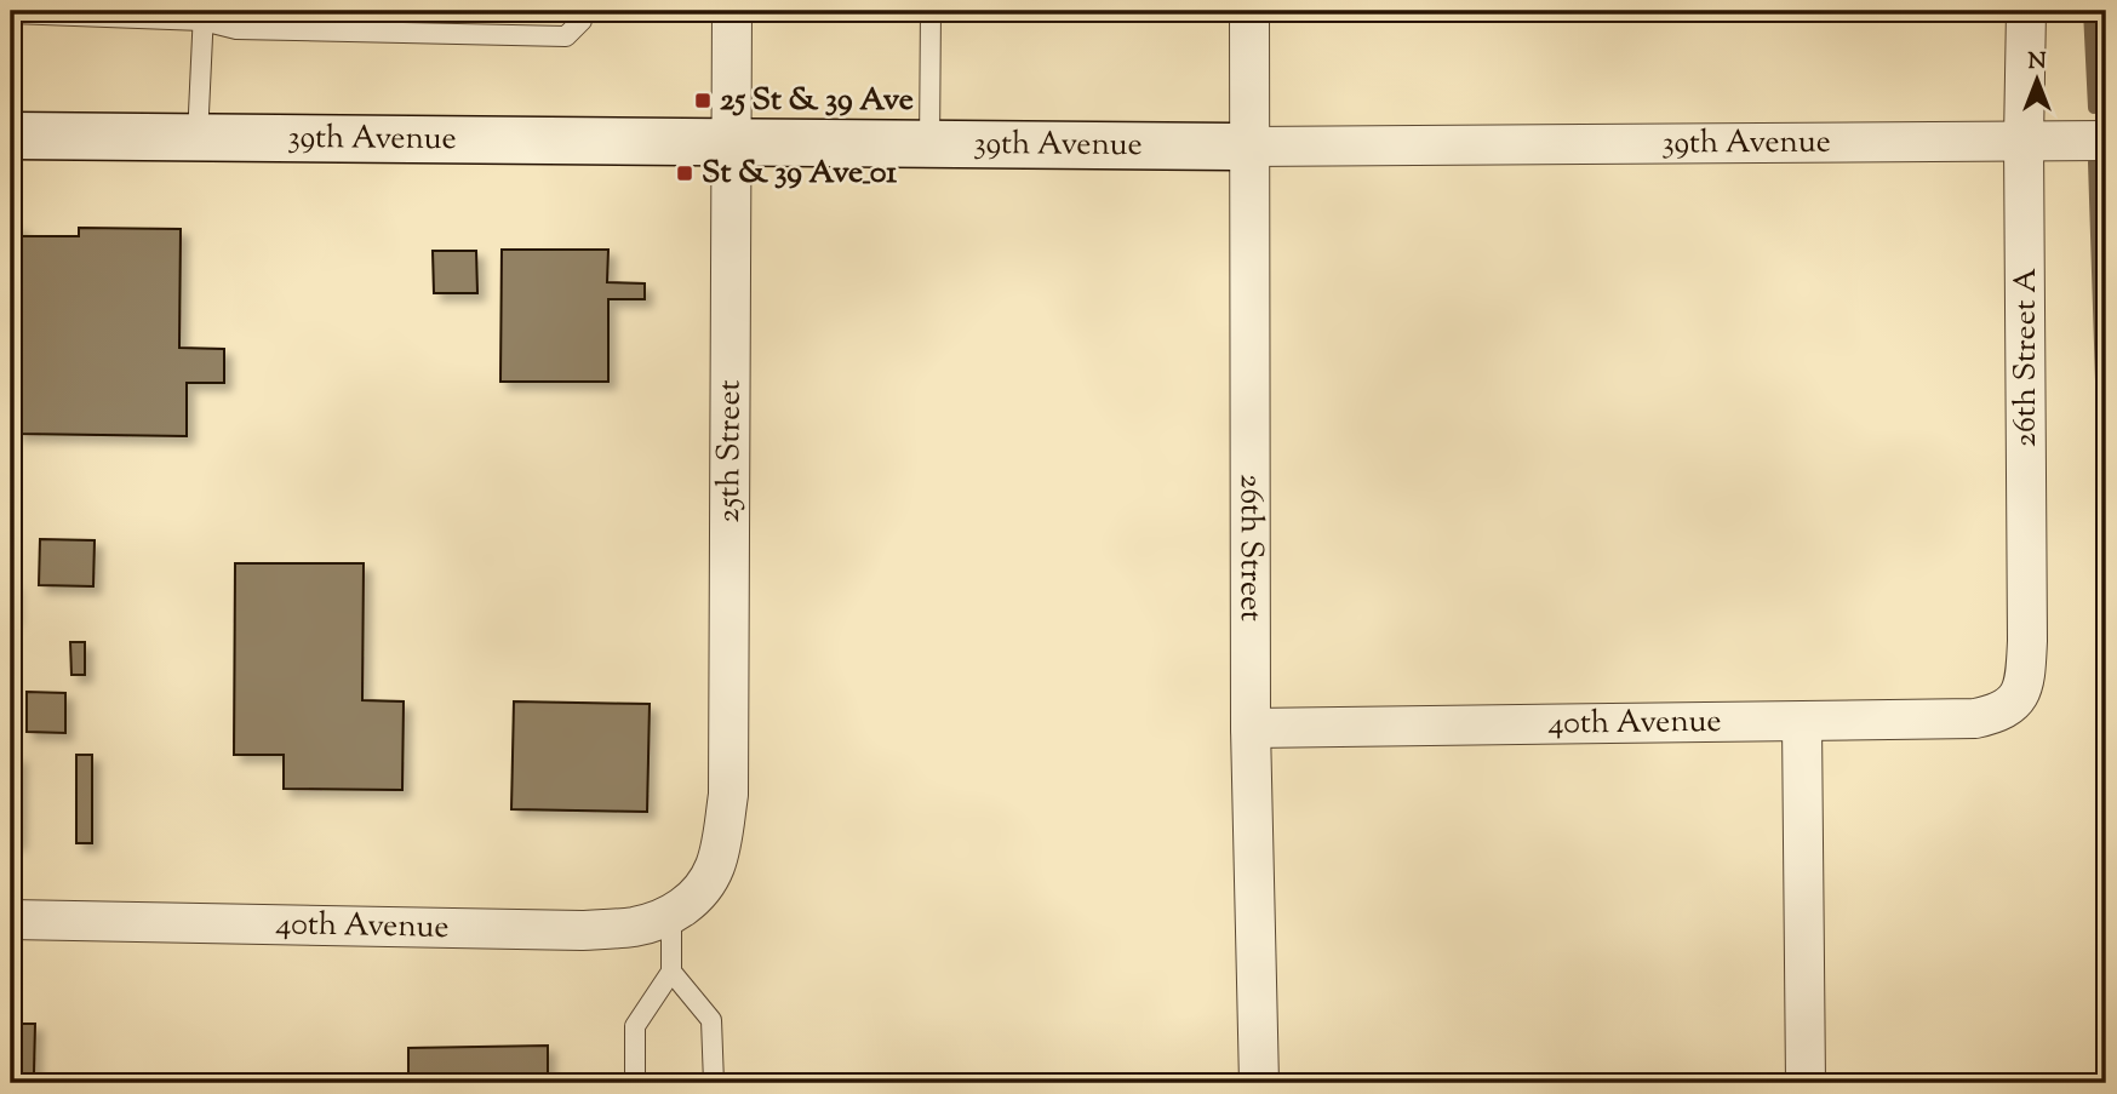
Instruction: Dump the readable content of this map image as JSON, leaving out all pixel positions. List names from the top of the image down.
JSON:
{
  "streets": {
    "street": [
      "39th Avenue",
      "26th Street A",
      "25th Street",
      "26th Street",
      "40th Avenue"
    ]
  },
  "crossings": [
    ["39th Avenue", "26th Street A"],
    ["39th Avenue", "25th Street"],
    ["39th Avenue", "26th Street"],
    ["26th Street A", "40th Avenue"],
    ["25th Street", "40th Avenue"],
    ["26th Street", "40th Avenue"]
  ],
  "places": {
    "transit": ["25 St & 39 Ave", "St & 39 Ave_01"]
  },
  "north": "top"
}
